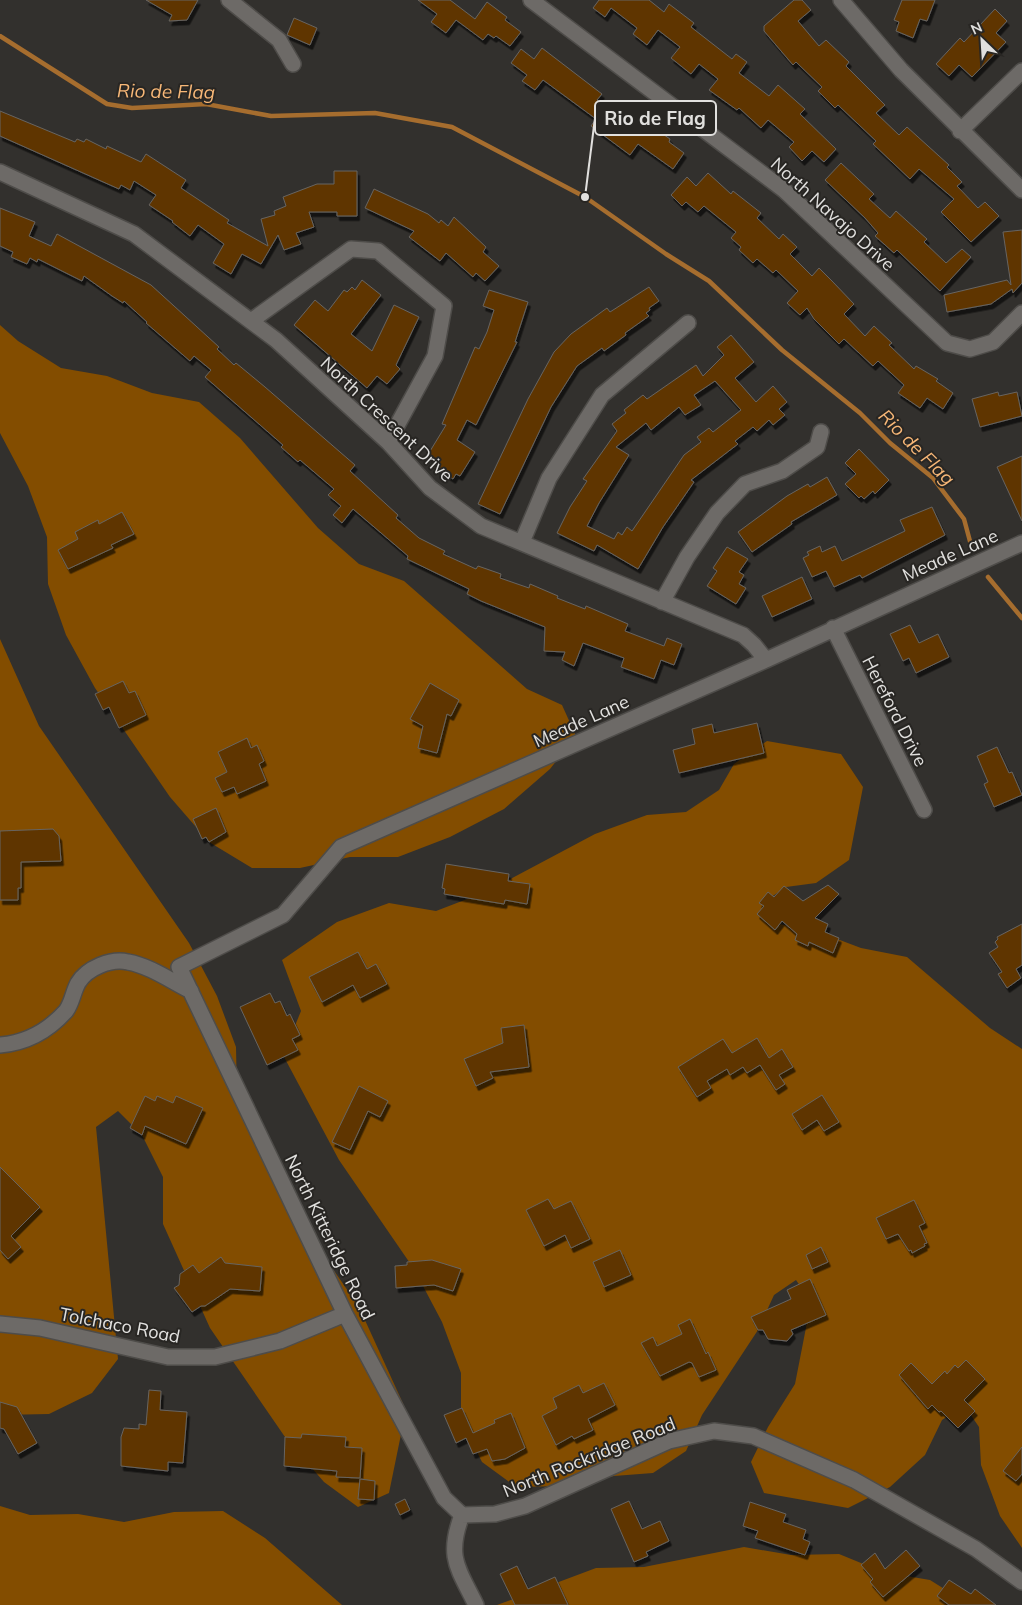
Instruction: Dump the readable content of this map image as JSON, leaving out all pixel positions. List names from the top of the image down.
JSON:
{
  "streets": {
    "street": [
      "North Navajo Drive",
      "North Crescent Drive",
      "Meade Lane",
      "Hereford Drive",
      "North Kitteridge Road",
      "Tolchaco Road",
      "North Rockridge Road"
    ]
  },
  "crossings": [
    ["North Crescent Drive", "Meade Lane"],
    ["Meade Lane", "Hereford Drive"],
    ["Meade Lane", "North Kitteridge Road"],
    ["North Kitteridge Road", "Tolchaco Road"],
    ["North Kitteridge Road", "North Rockridge Road"]
  ],
  "water": ["Rio de Flag"],
  "places": ["Rio de Flag"],
  "north": "top left"
}
